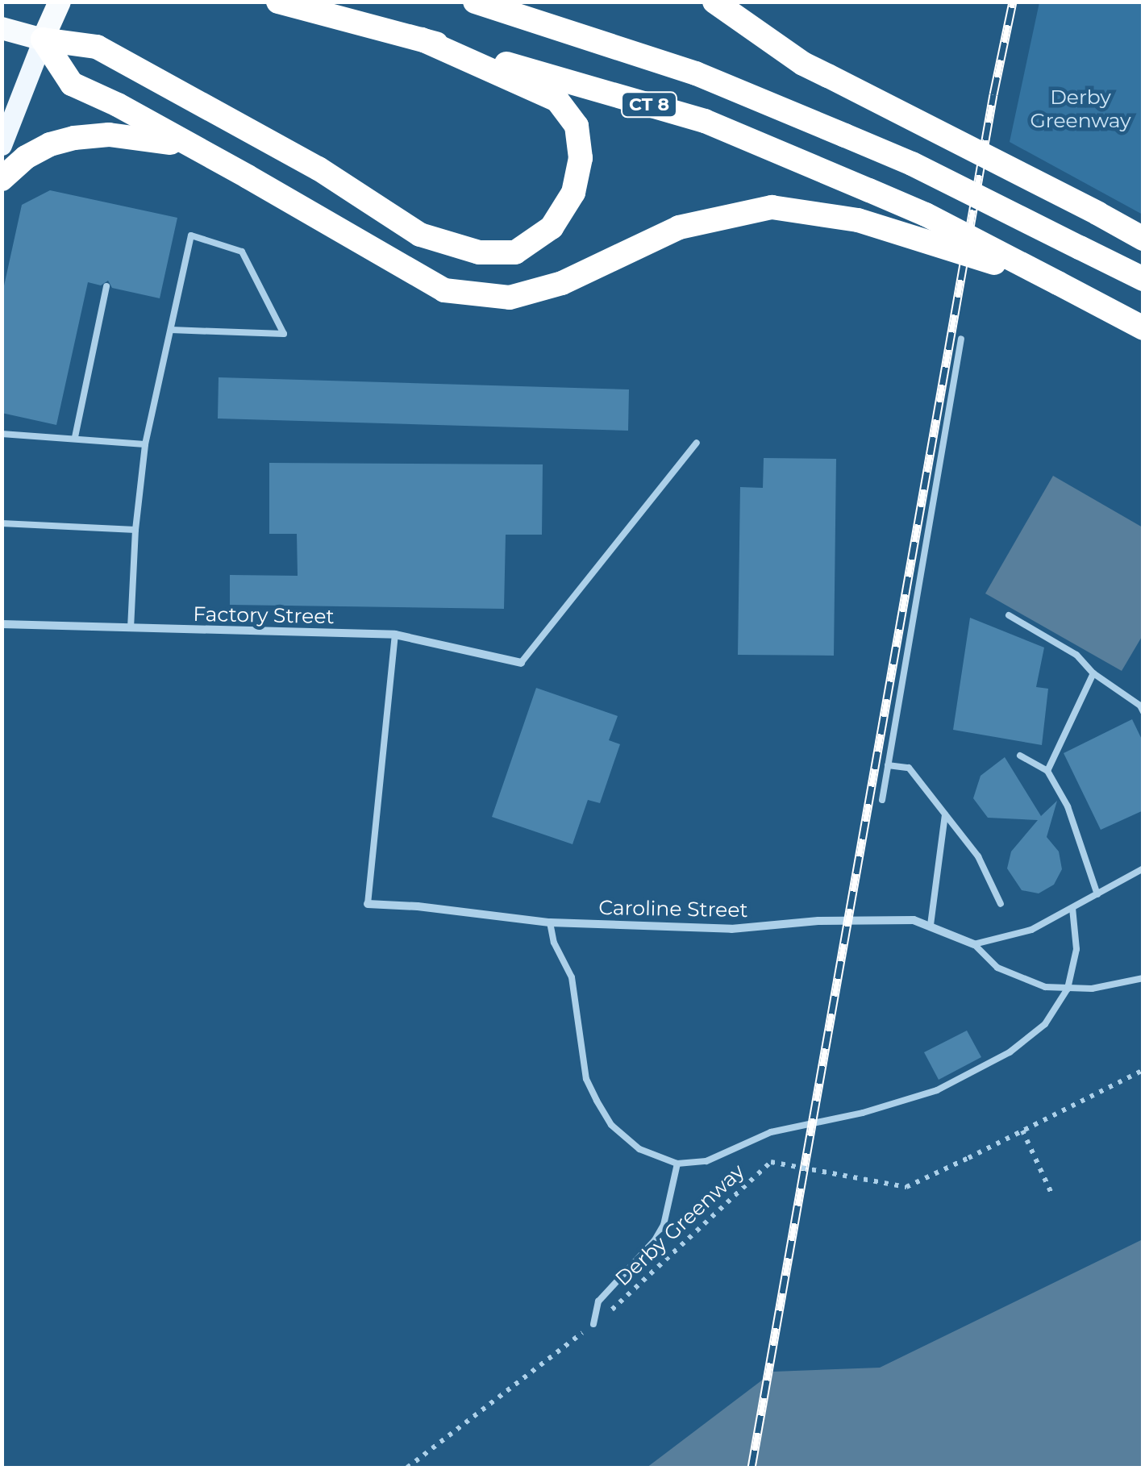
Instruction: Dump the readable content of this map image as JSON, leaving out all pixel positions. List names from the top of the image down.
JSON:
{
  "streets": {
    "highway": ["CT 8"],
    "street": ["Factory Street", "Caroline Street"],
    "path": ["Derby Greenway"]
  },
  "parks": ["Derby Greenway"]
}
